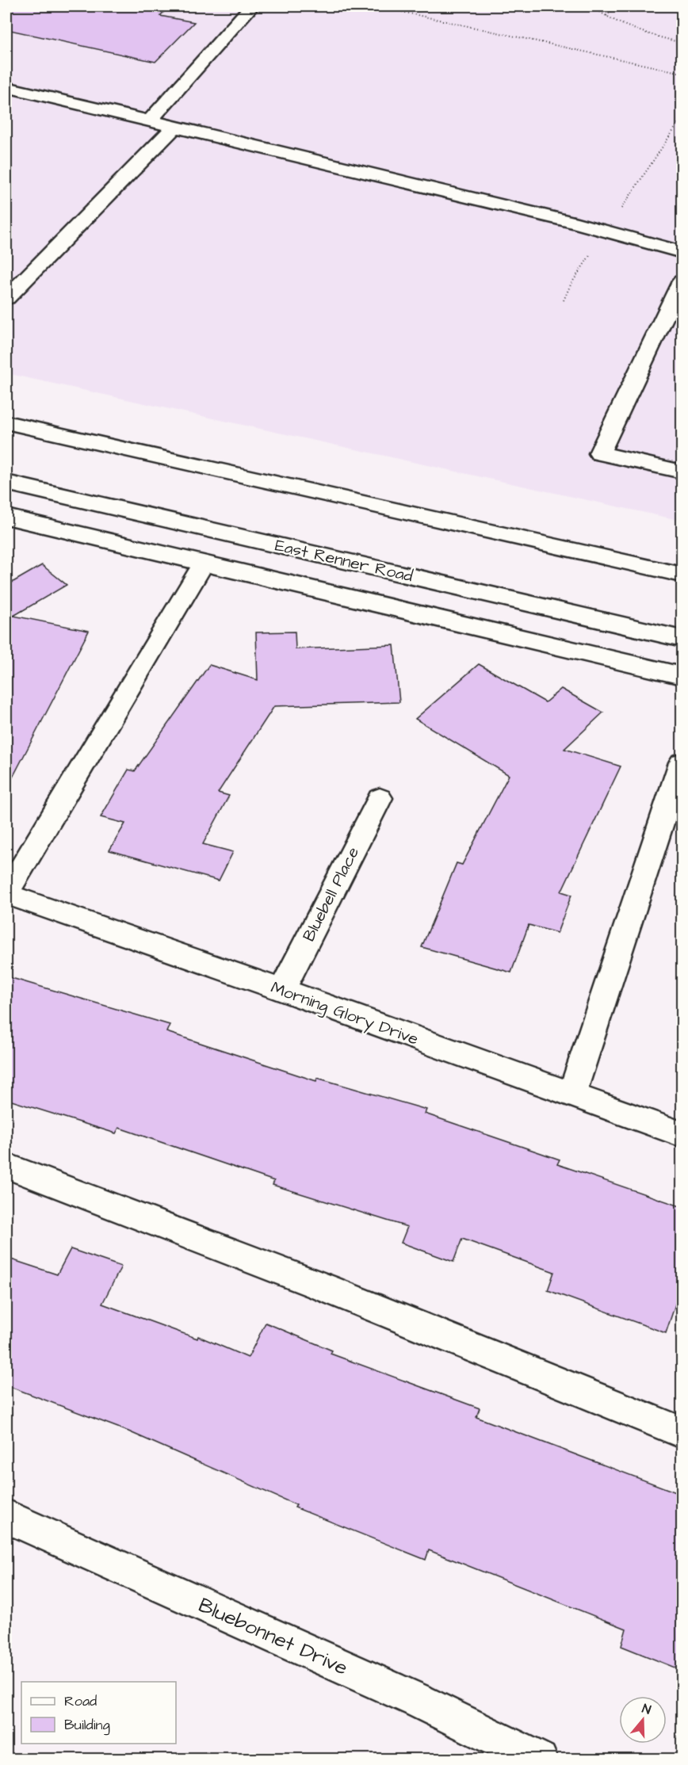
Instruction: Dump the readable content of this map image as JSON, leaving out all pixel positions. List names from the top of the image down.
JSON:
{
  "streets": {
    "main road": [
      "East Renner Road",
      "Bluebell Place",
      "Morning Glory Drive",
      "Bluebonnet Drive"
    ]
  },
  "crossings": [
    ["Bluebell Place", "Morning Glory Drive"]
  ],
  "legend": ["Road", "Building"],
  "north": "top"
}
